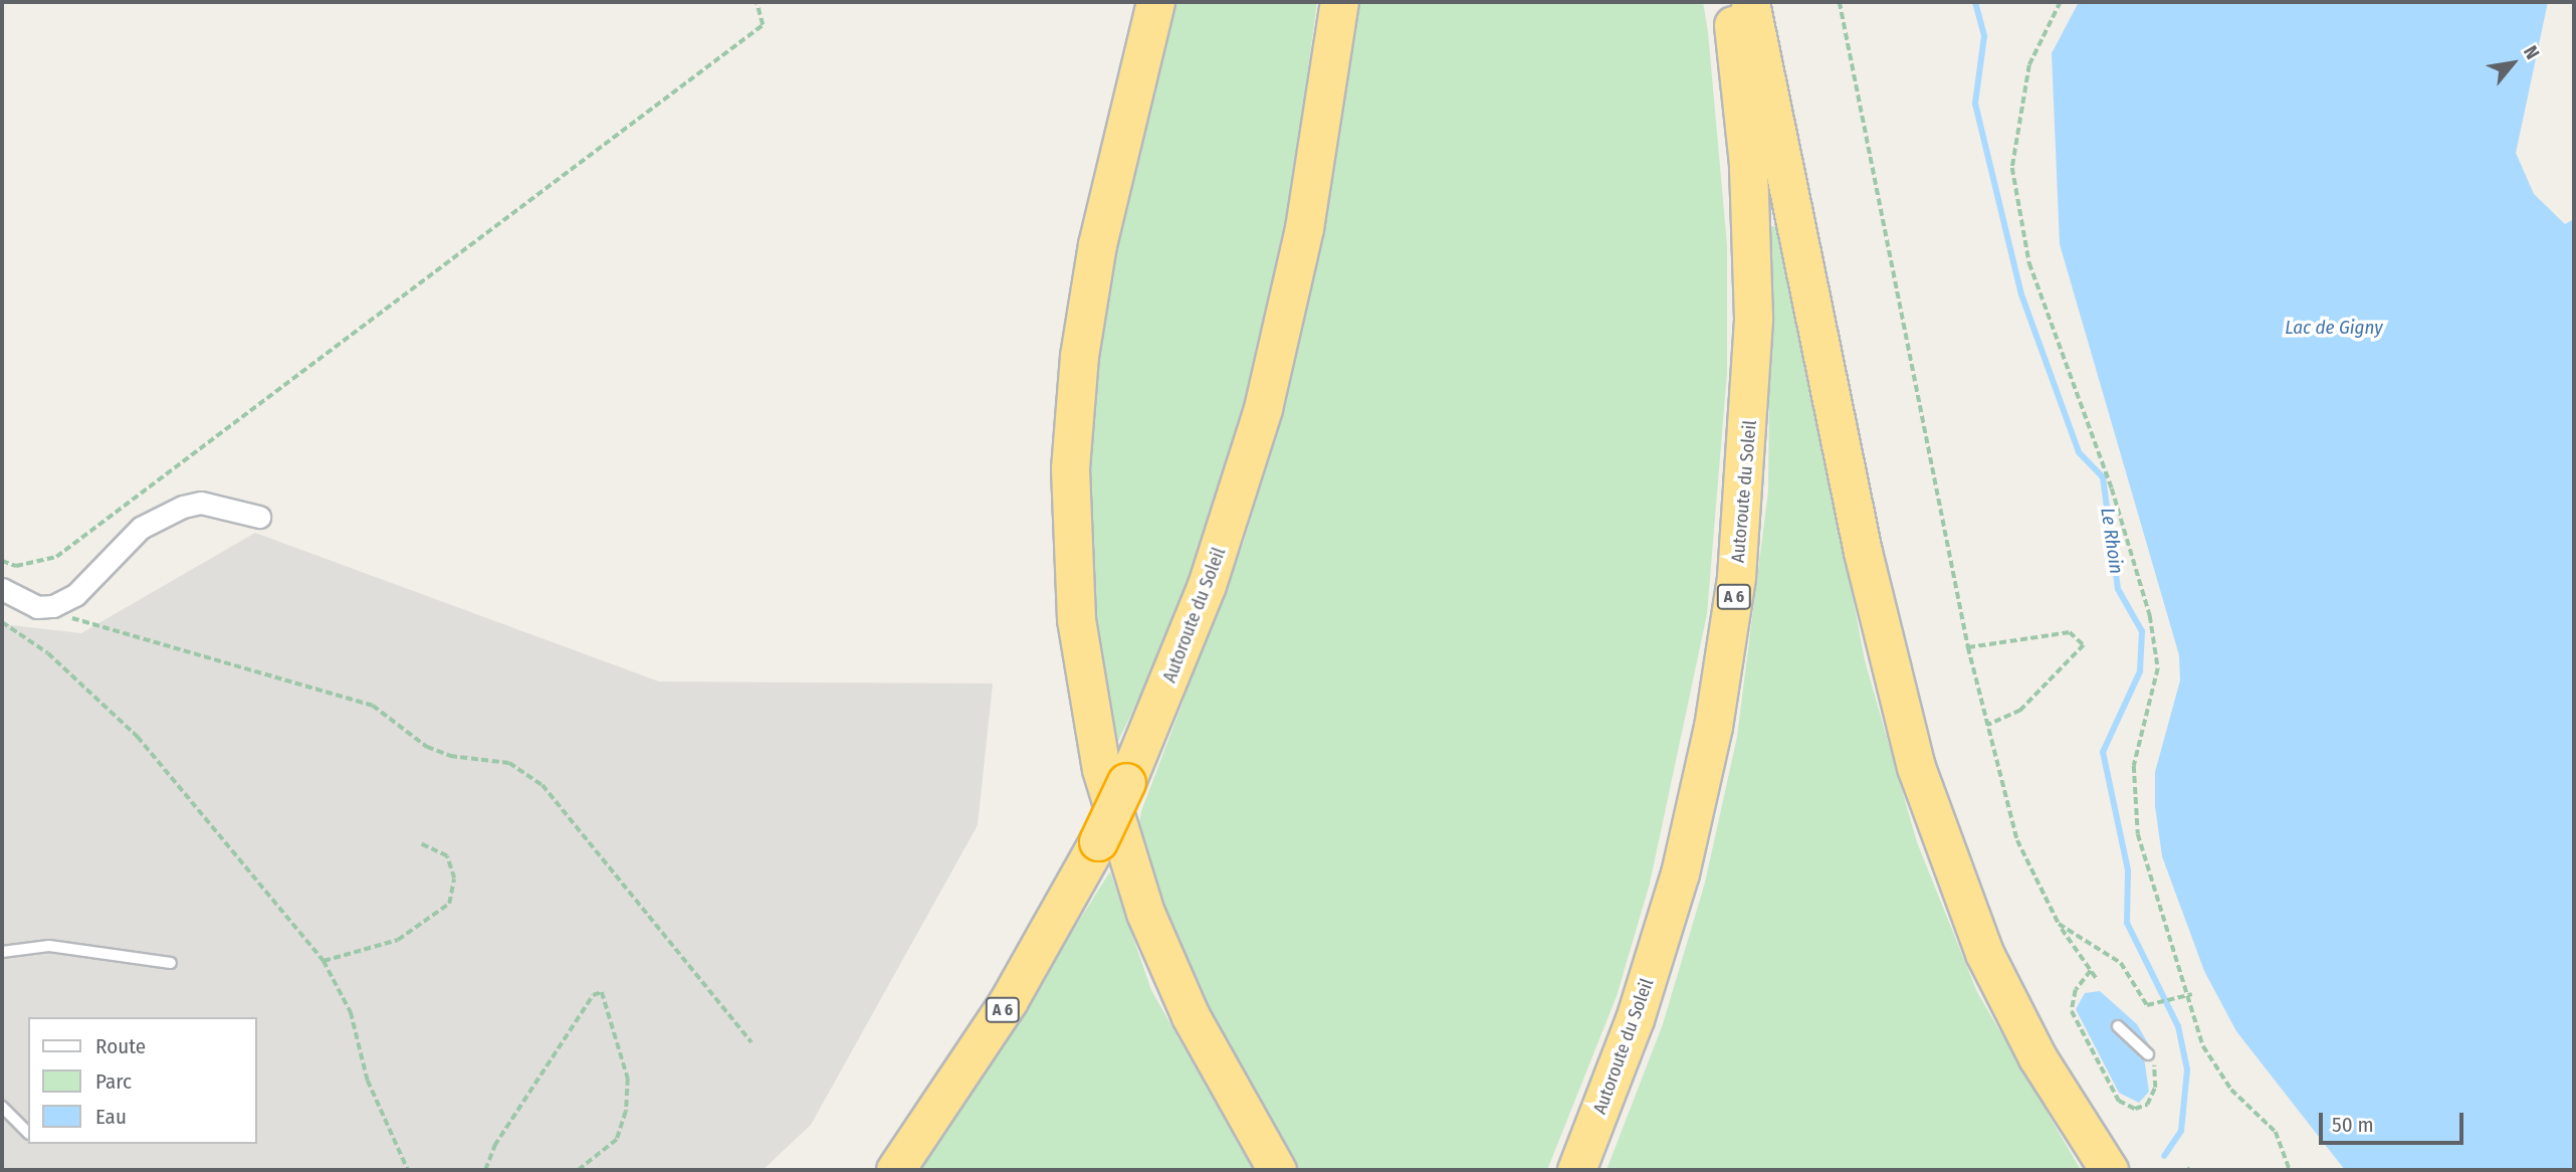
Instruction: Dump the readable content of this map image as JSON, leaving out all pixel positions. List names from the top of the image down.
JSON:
{
  "streets": {
    "highway": ["Autoroute du Soleil", "A 6"]
  },
  "water": ["Lac de Gigny", "Le Rhoin"],
  "legend": ["Route", "Parc", "Eau"],
  "scale_bar": "50 m",
  "north": "top right"
}
